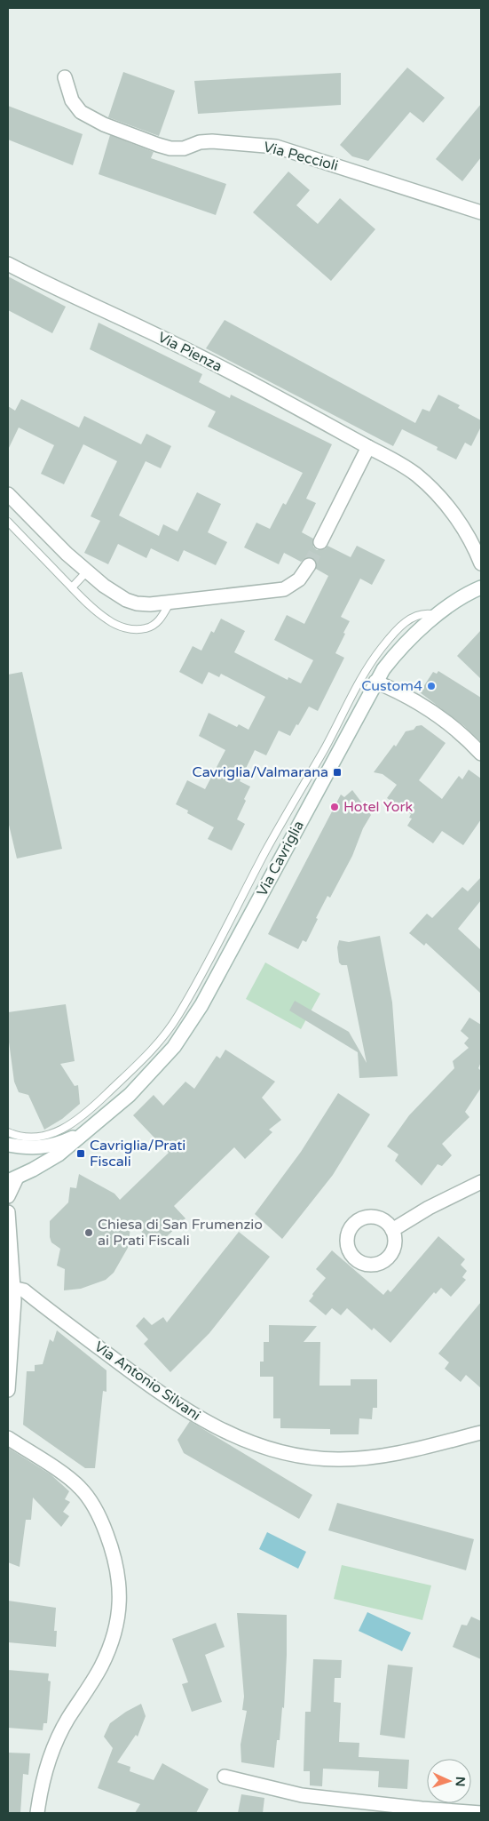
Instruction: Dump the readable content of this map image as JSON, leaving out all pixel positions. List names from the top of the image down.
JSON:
{
  "streets": {
    "street": [
      "Via Peccioli",
      "Via Pienza",
      "Via Cavriglia",
      "Via Antonio Silvani"
    ]
  },
  "places": {
    "other": ["Custom4", "Hotel York", "Chiesa di San Frumenzio ai Prati Fiscali"],
    "transit": ["Cavriglia/Valmarana", "Cavriglia/Prati Fiscali"]
  },
  "north": "right"
}
